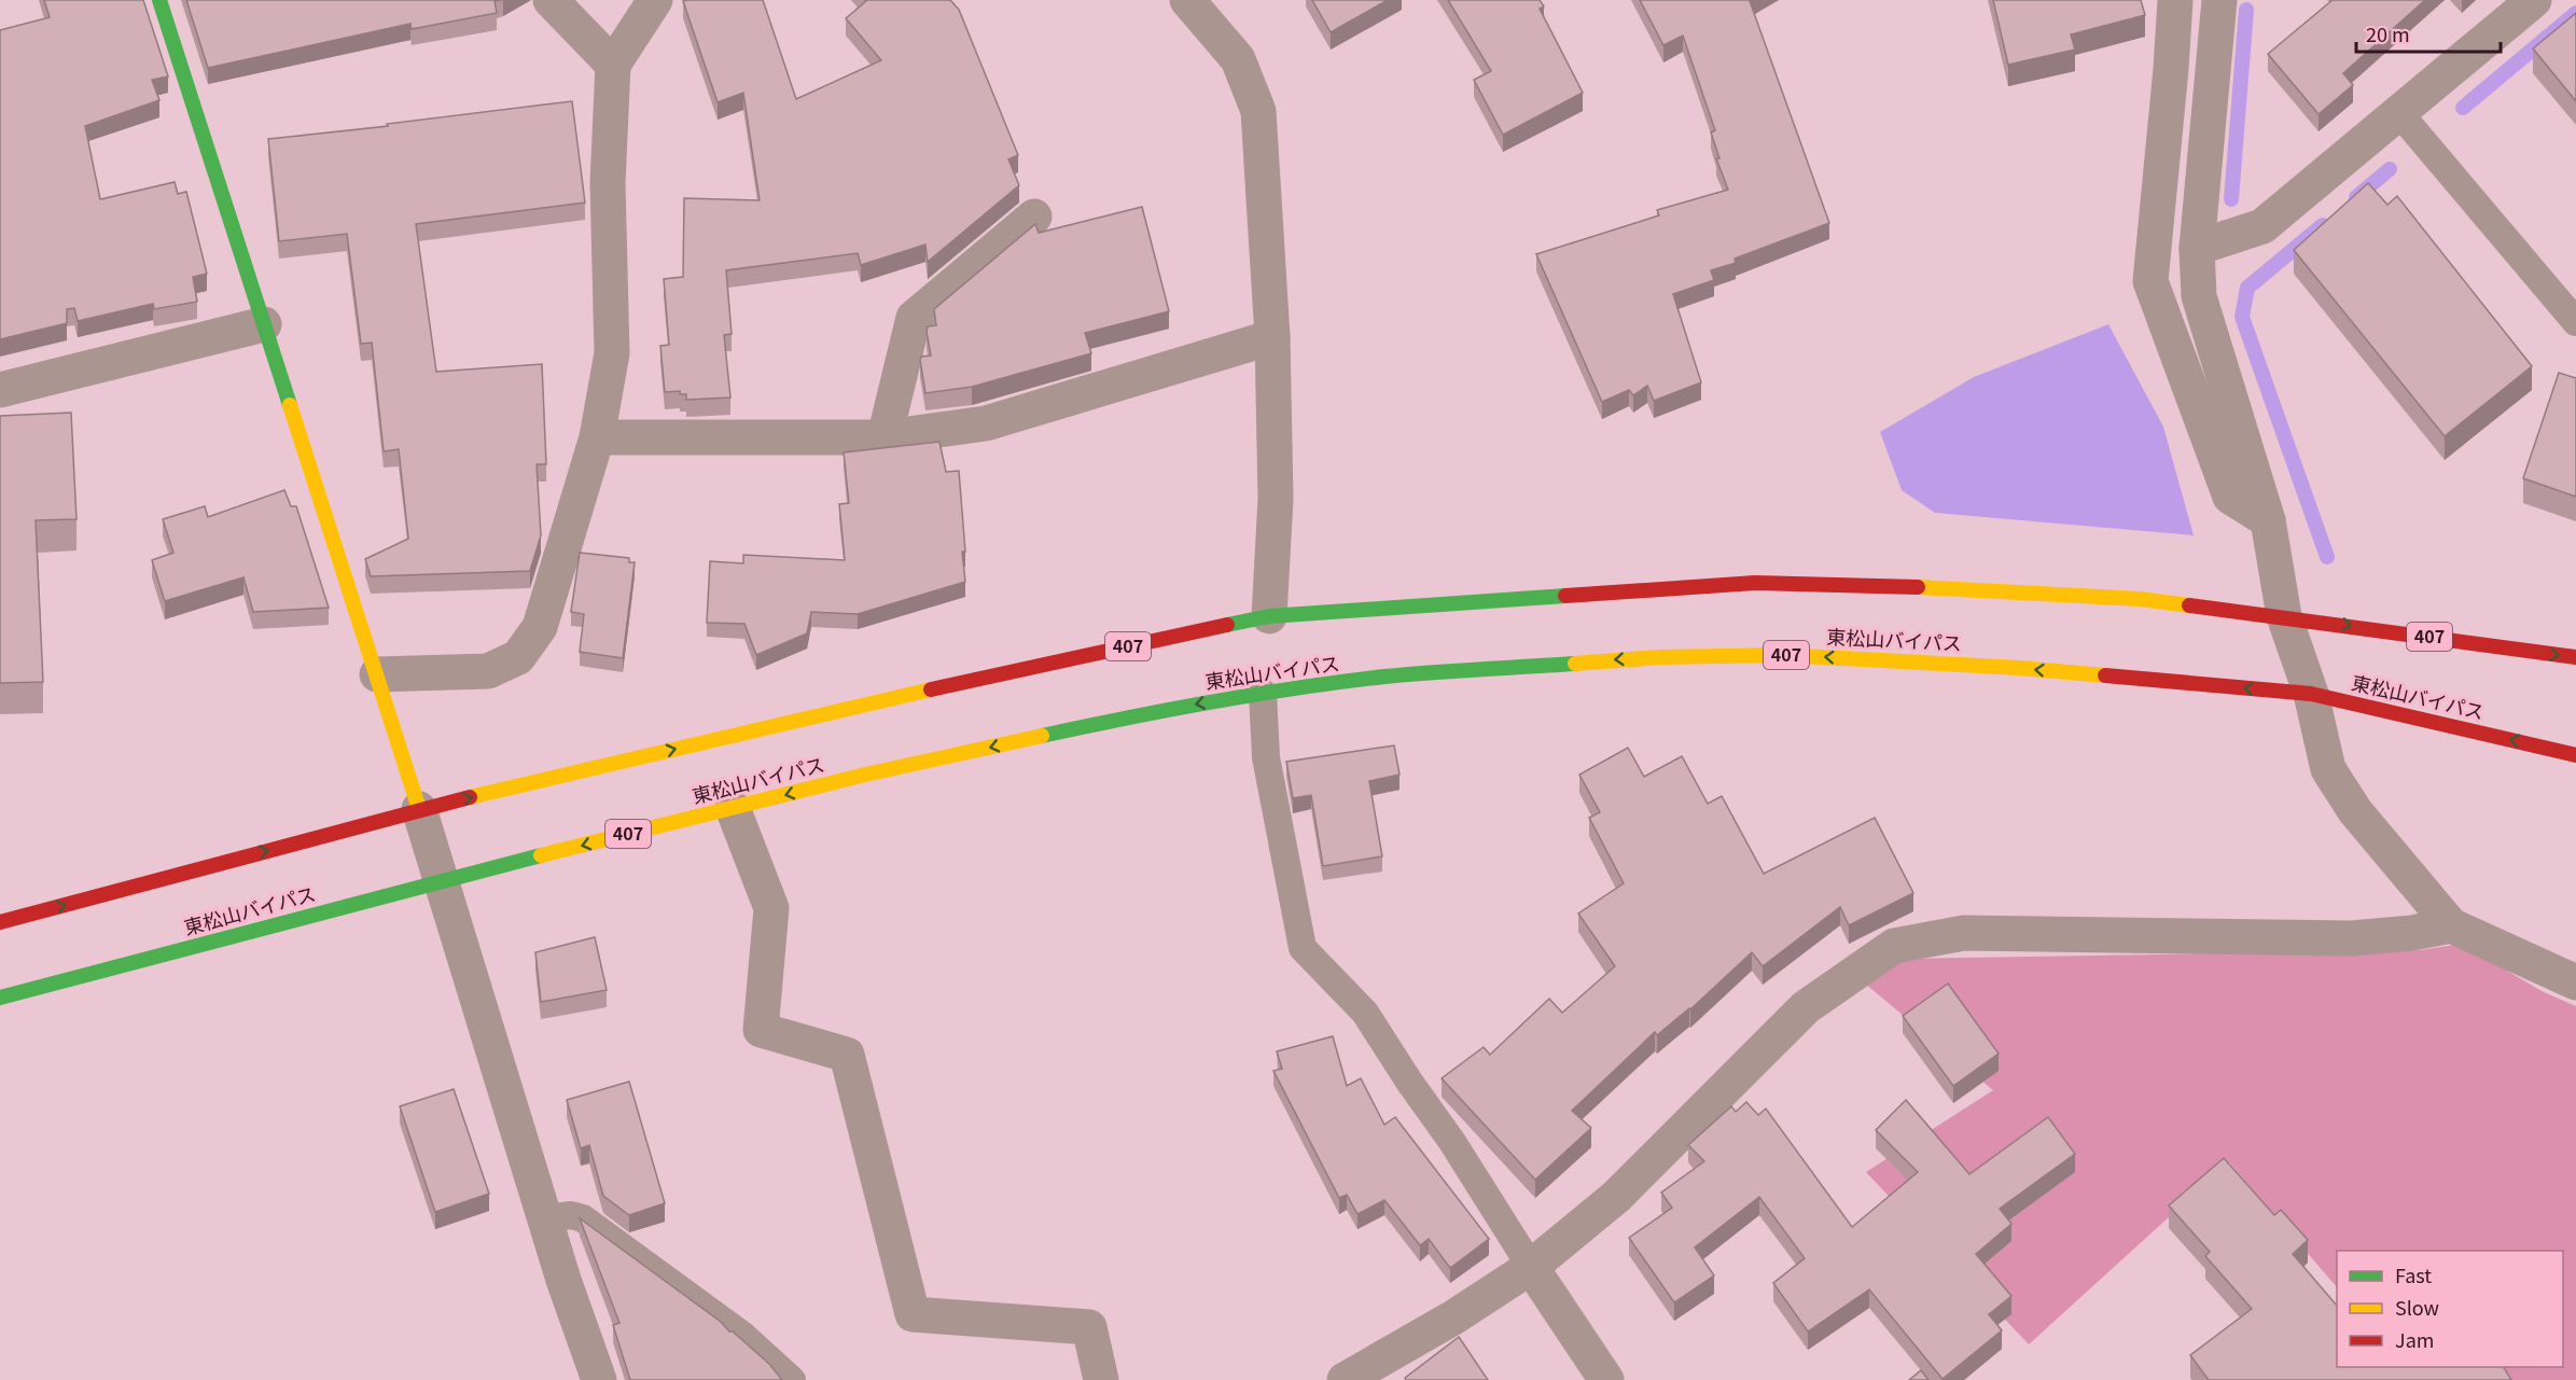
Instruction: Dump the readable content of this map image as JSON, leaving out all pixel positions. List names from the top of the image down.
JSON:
{
  "streets": {
    "main road": ["407", "東松山バイパス"]
  },
  "legend": ["Fast", "Slow", "Jam"],
  "scale_bar": "20 m"
}
